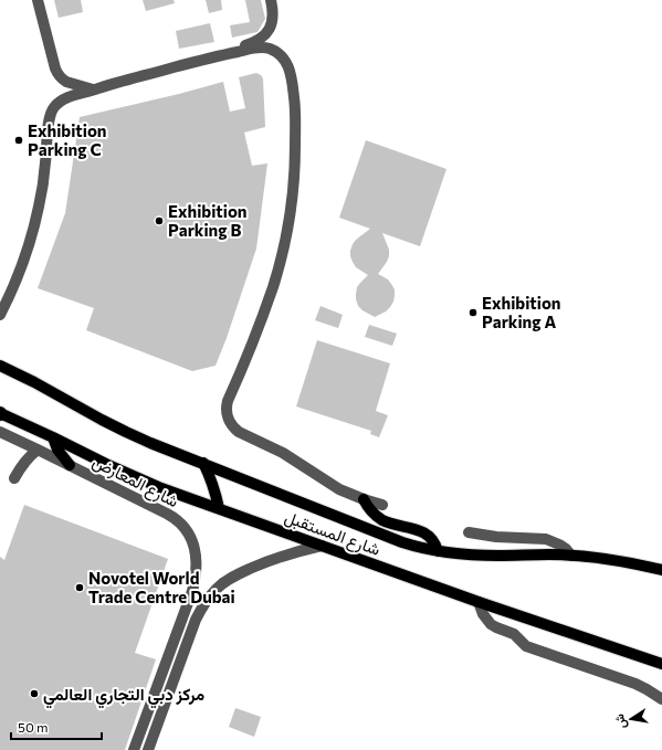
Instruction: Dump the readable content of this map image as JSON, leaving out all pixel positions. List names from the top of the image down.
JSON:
{
  "streets": {
    "main road": ["شارع المستقبل"],
    "street": ["شارع المعارض"]
  },
  "places": [
    "Exhibition Parking C",
    "Exhibition Parking B",
    "Exhibition Parking A",
    "Novotel World Trade Centre Dubai",
    "مركز دبي التجاري العالمي"
  ],
  "scale_bar": "50 m",
  "north": "left"
}
